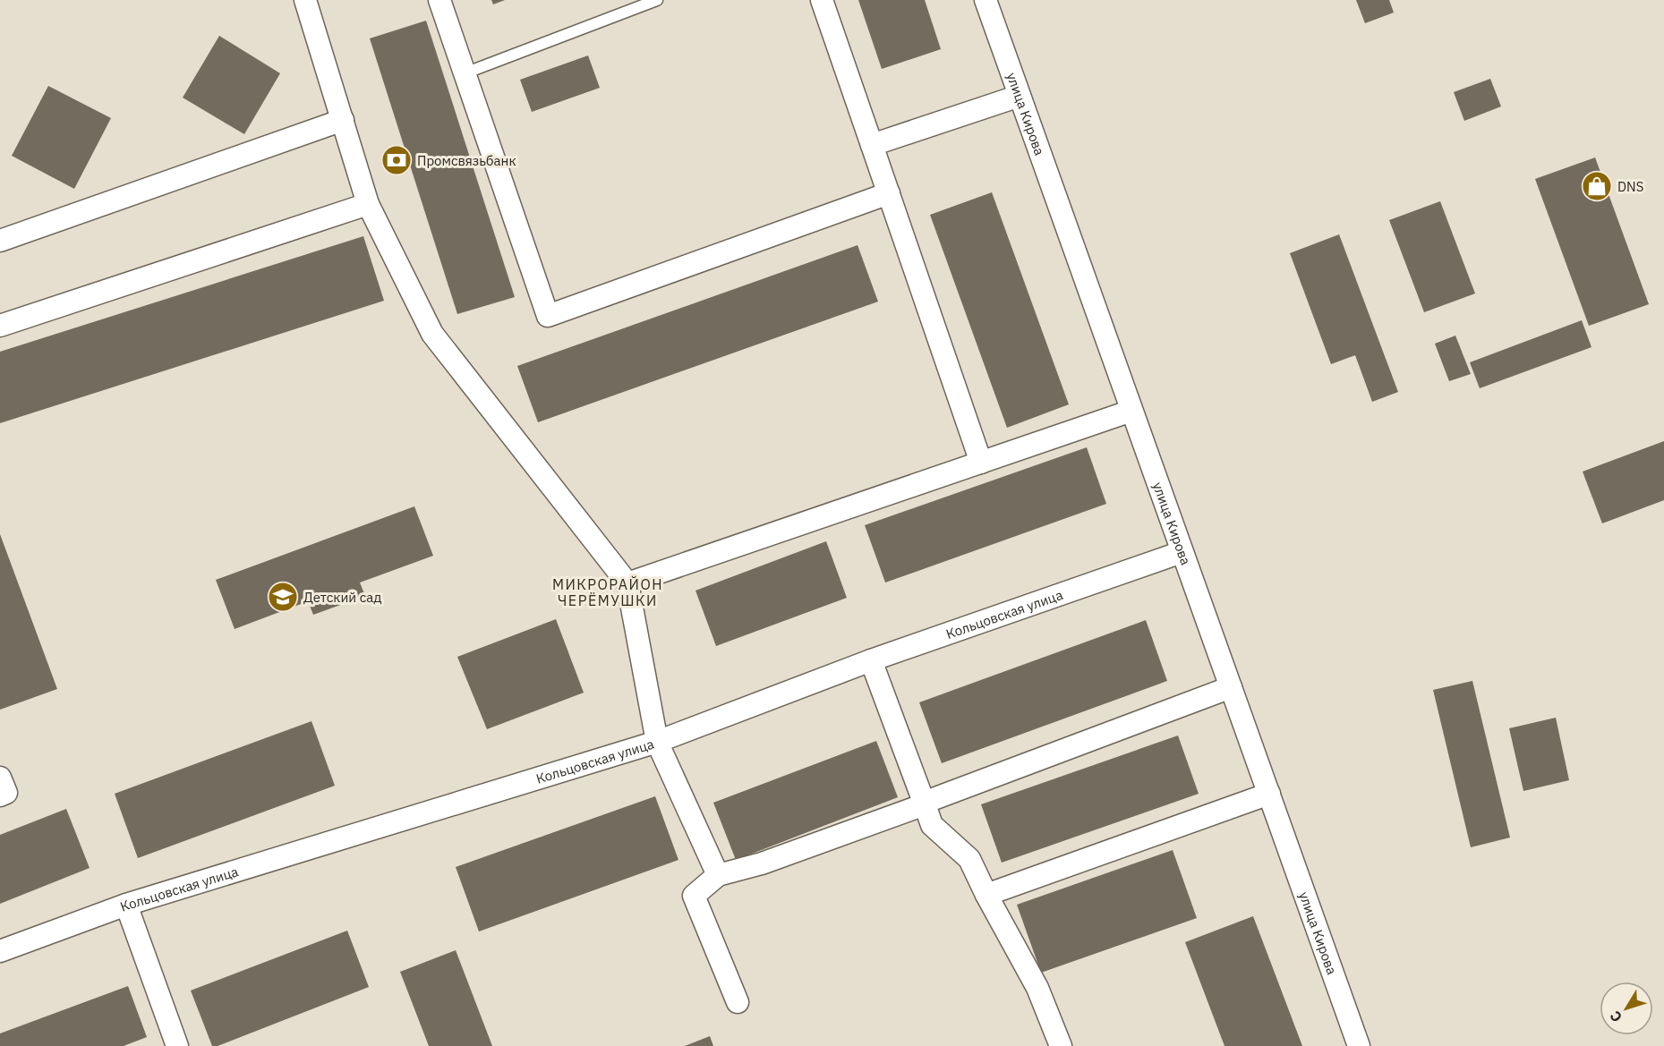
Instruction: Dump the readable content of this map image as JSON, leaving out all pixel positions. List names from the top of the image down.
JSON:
{
  "streets": {
    "street": ["улица Кирова", "Кольцовская улица"]
  },
  "crossings": [
    ["улица Кирова", "Кольцовская улица"]
  ],
  "districts": ["МИКРОРАЙОН ЧЕРЁМУШКИ"],
  "places": {
    "bank": ["Промсвязьбанк"],
    "shop": ["DNS"],
    "school or university": ["Детский сад"]
  },
  "north": "bottom left"
}
